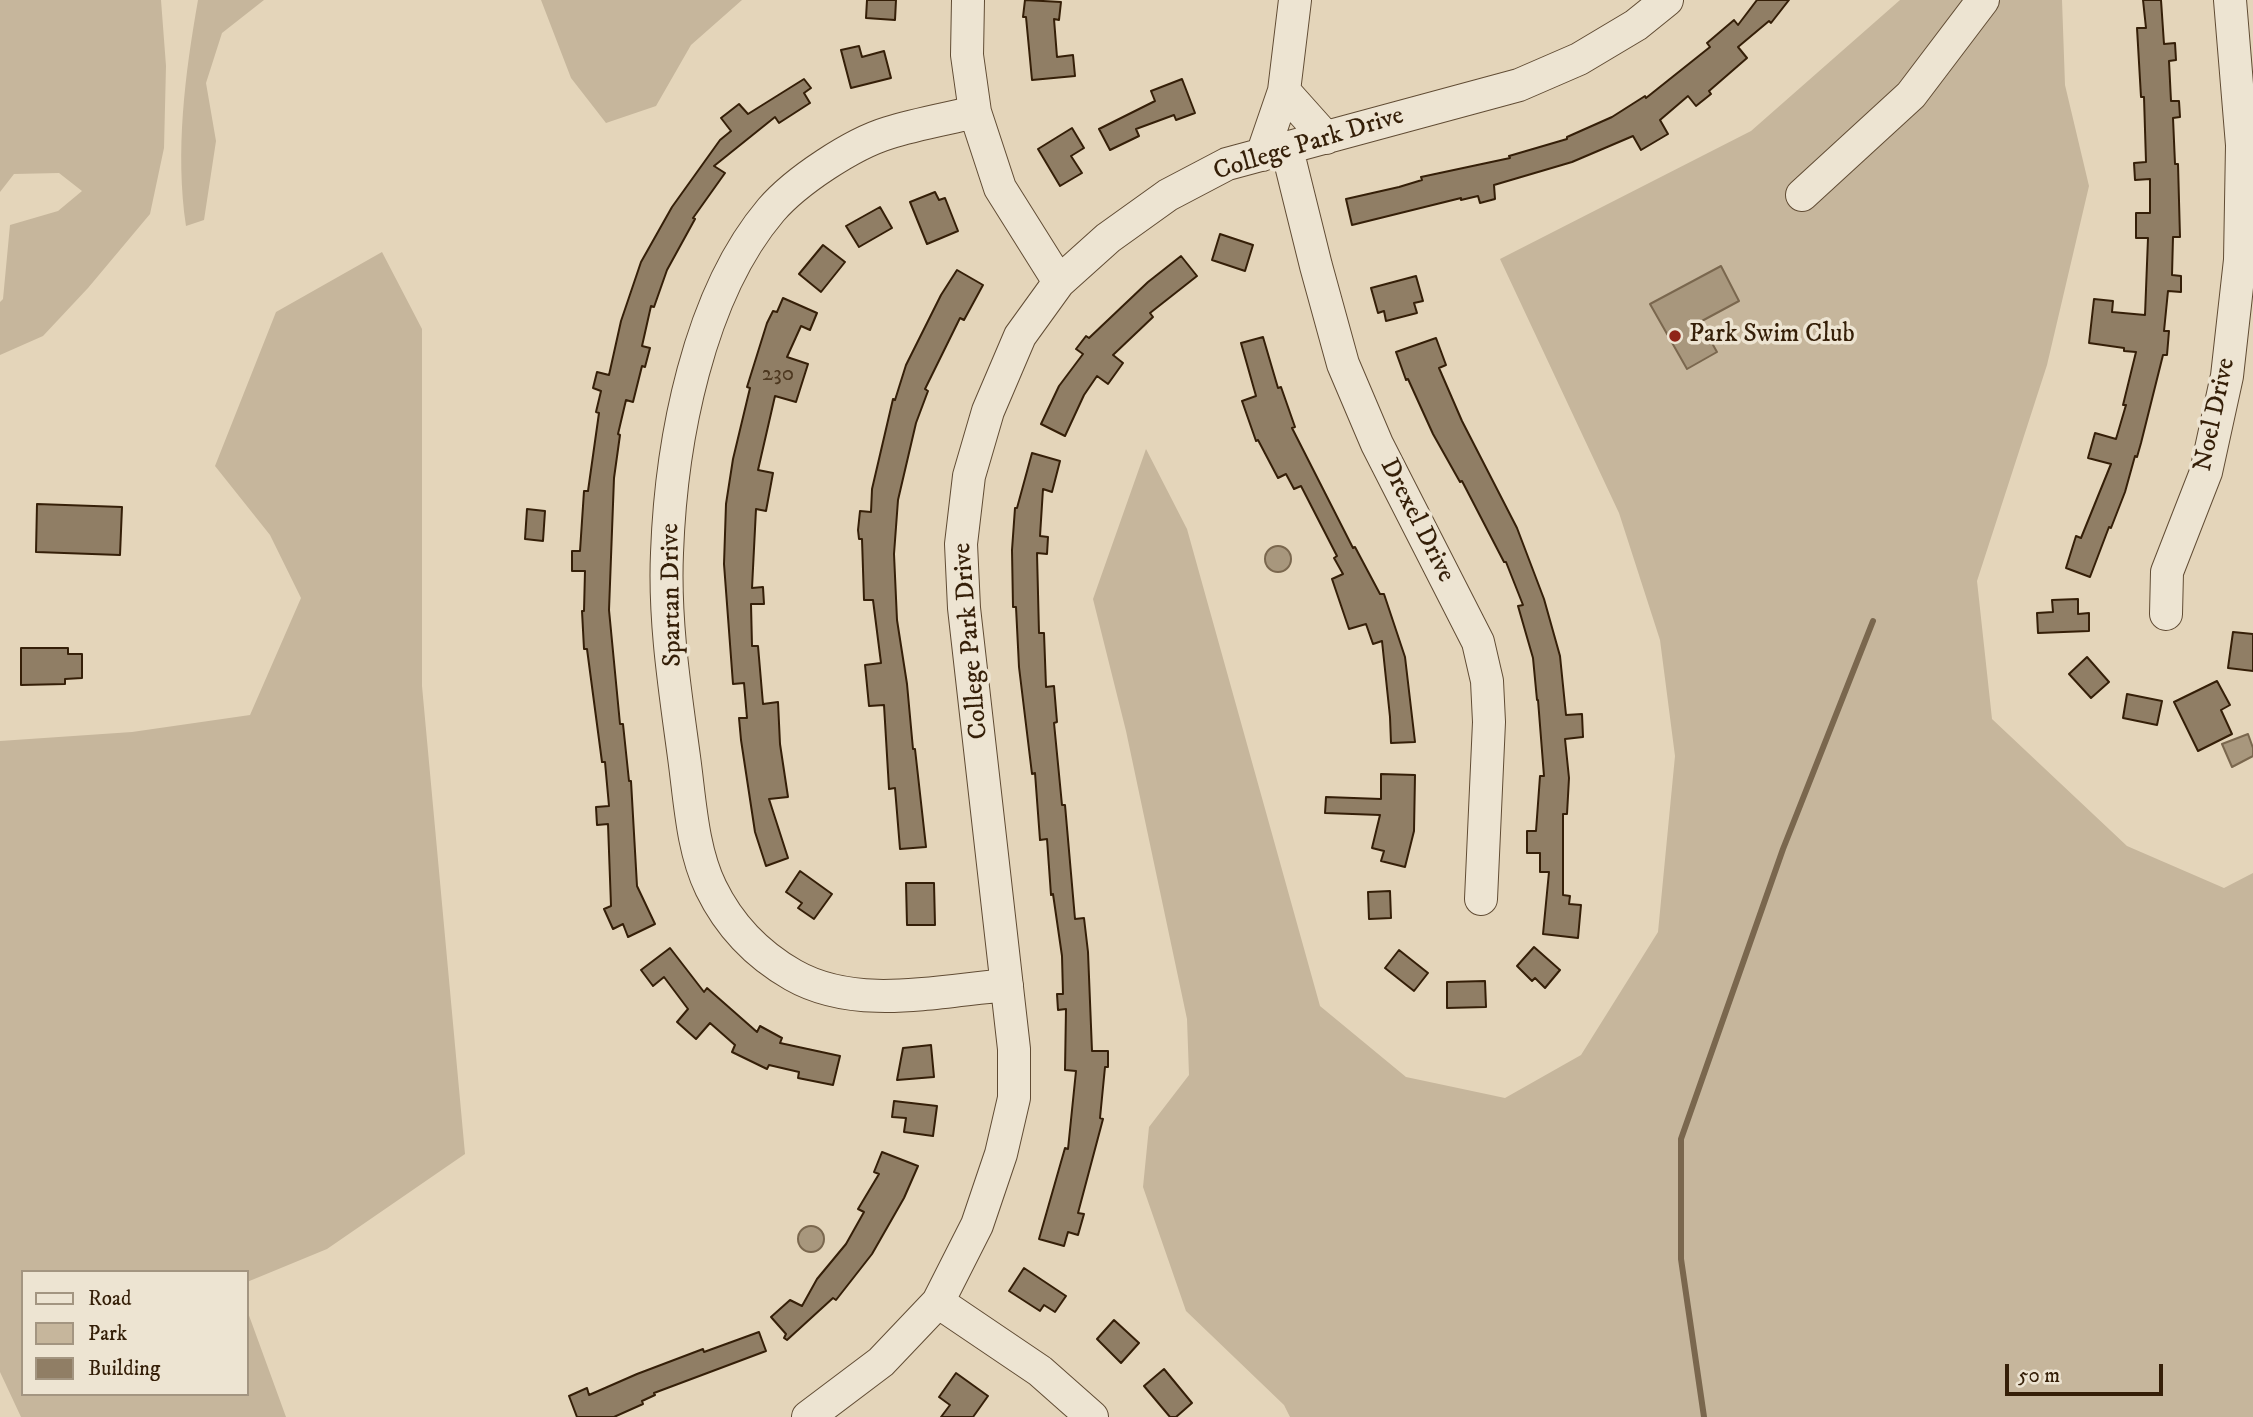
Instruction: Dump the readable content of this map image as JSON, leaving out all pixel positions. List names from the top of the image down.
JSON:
{
  "streets": {
    "street": [
      "College Park Drive",
      "Noel Drive",
      "Drexel Drive",
      "Spartan Drive"
    ]
  },
  "crossings": [
    ["College Park Drive", "Drexel Drive"],
    ["College Park Drive", "Spartan Drive"]
  ],
  "places": ["Park Swim Club"],
  "house_numbers": ["230"],
  "legend": ["Road", "Park", "Building"],
  "scale_bar": "50 m"
}
